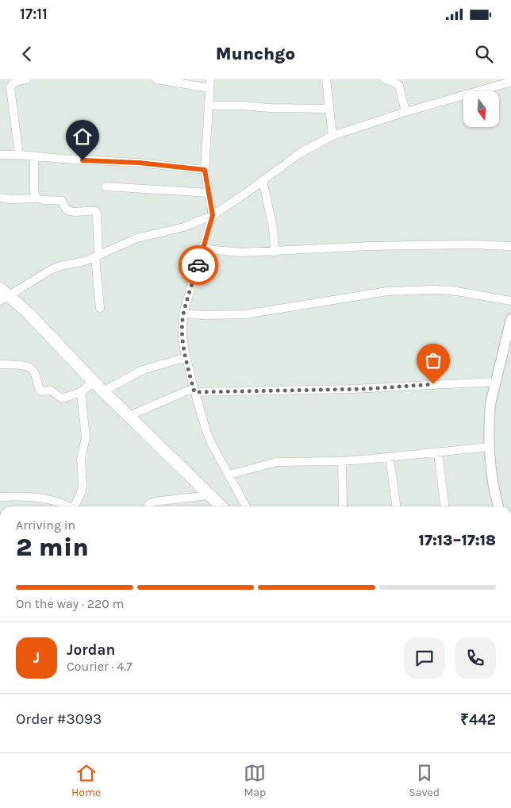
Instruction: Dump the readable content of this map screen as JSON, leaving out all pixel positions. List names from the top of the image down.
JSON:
{
  "north": "bottom",
  "page": {
    "status": "17:11",
    "header": "Munchgo",
    "heading": ["2 min", "Arriving in", "17:13–17:18"],
    "panel": [
      "Jordan",
      "Courier · 4.7",
      "Order #3093",
      "₹442"
    ],
    "bar": "On the way · 220 m",
    "round": "J",
    "tabs": ["Home", "Map", "Saved"]
  }
}
